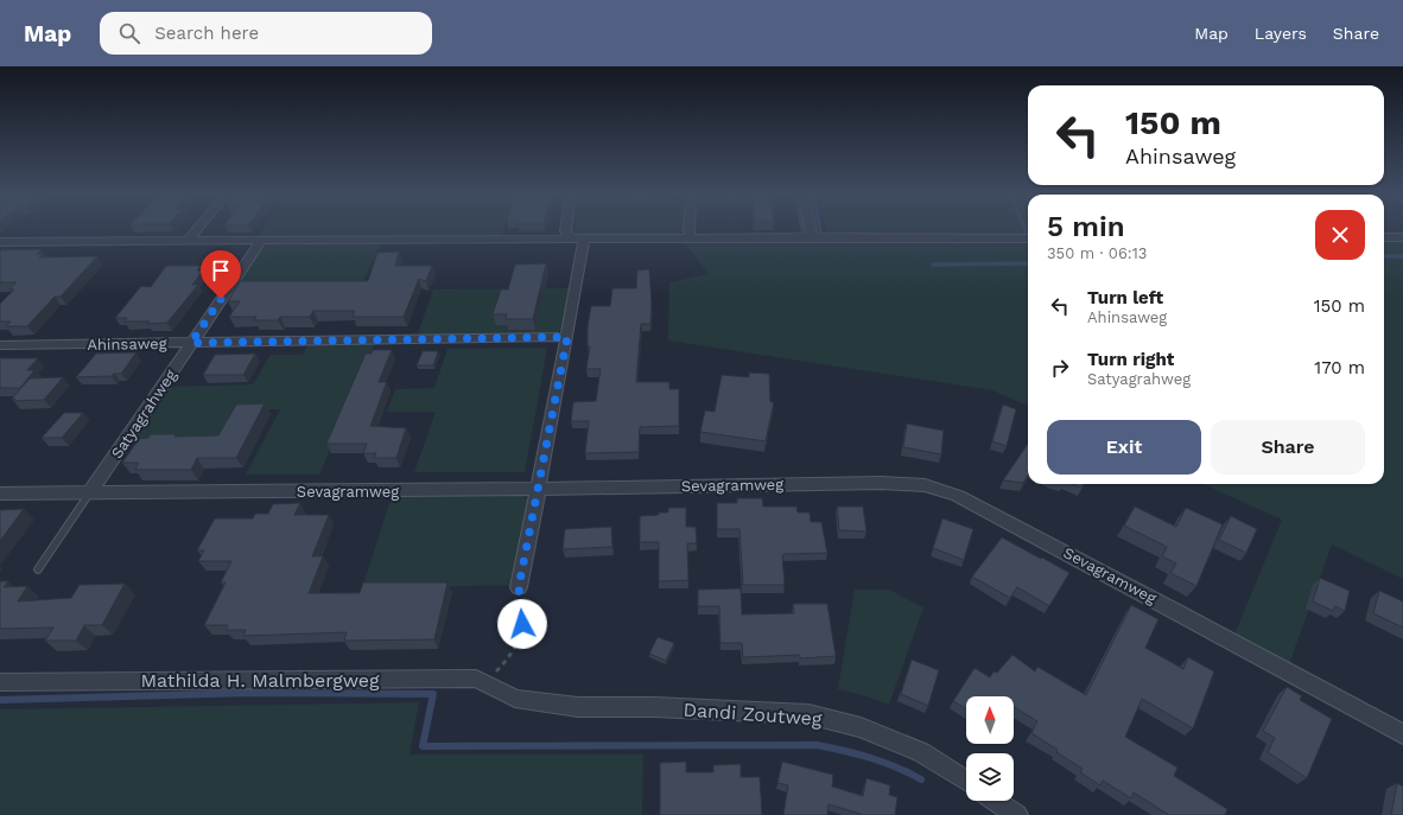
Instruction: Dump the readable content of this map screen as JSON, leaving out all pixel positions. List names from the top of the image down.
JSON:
{
  "streets": {
    "street": [
      "Ahinsaweg",
      "Satyagrahweg",
      "Sevagramweg",
      "Mathilda H. Malmbergweg",
      "Dandi Zoutweg"
    ]
  },
  "crossings": [
    ["Ahinsaweg", "Satyagrahweg"],
    ["Satyagrahweg", "Sevagramweg"],
    ["Mathilda H. Malmbergweg", "Dandi Zoutweg"]
  ],
  "north": "top",
  "page": {
    "header": "Map",
    "search": "Search here",
    "nav": ["Map", "Layers", "Share"],
    "turn": ["150 m", "Ahinsaweg"],
    "heading": ["5 min", "350 m · 06:13"],
    "list": [
      {
        "name": "Turn left",
        "note": "Ahinsaweg",
        "value": "150 m"
      },
      {
        "name": "Turn right",
        "note": "Satyagrahweg",
        "value": "170 m"
      }
    ],
    "buttons": ["Exit", "Share"]
  }
}
